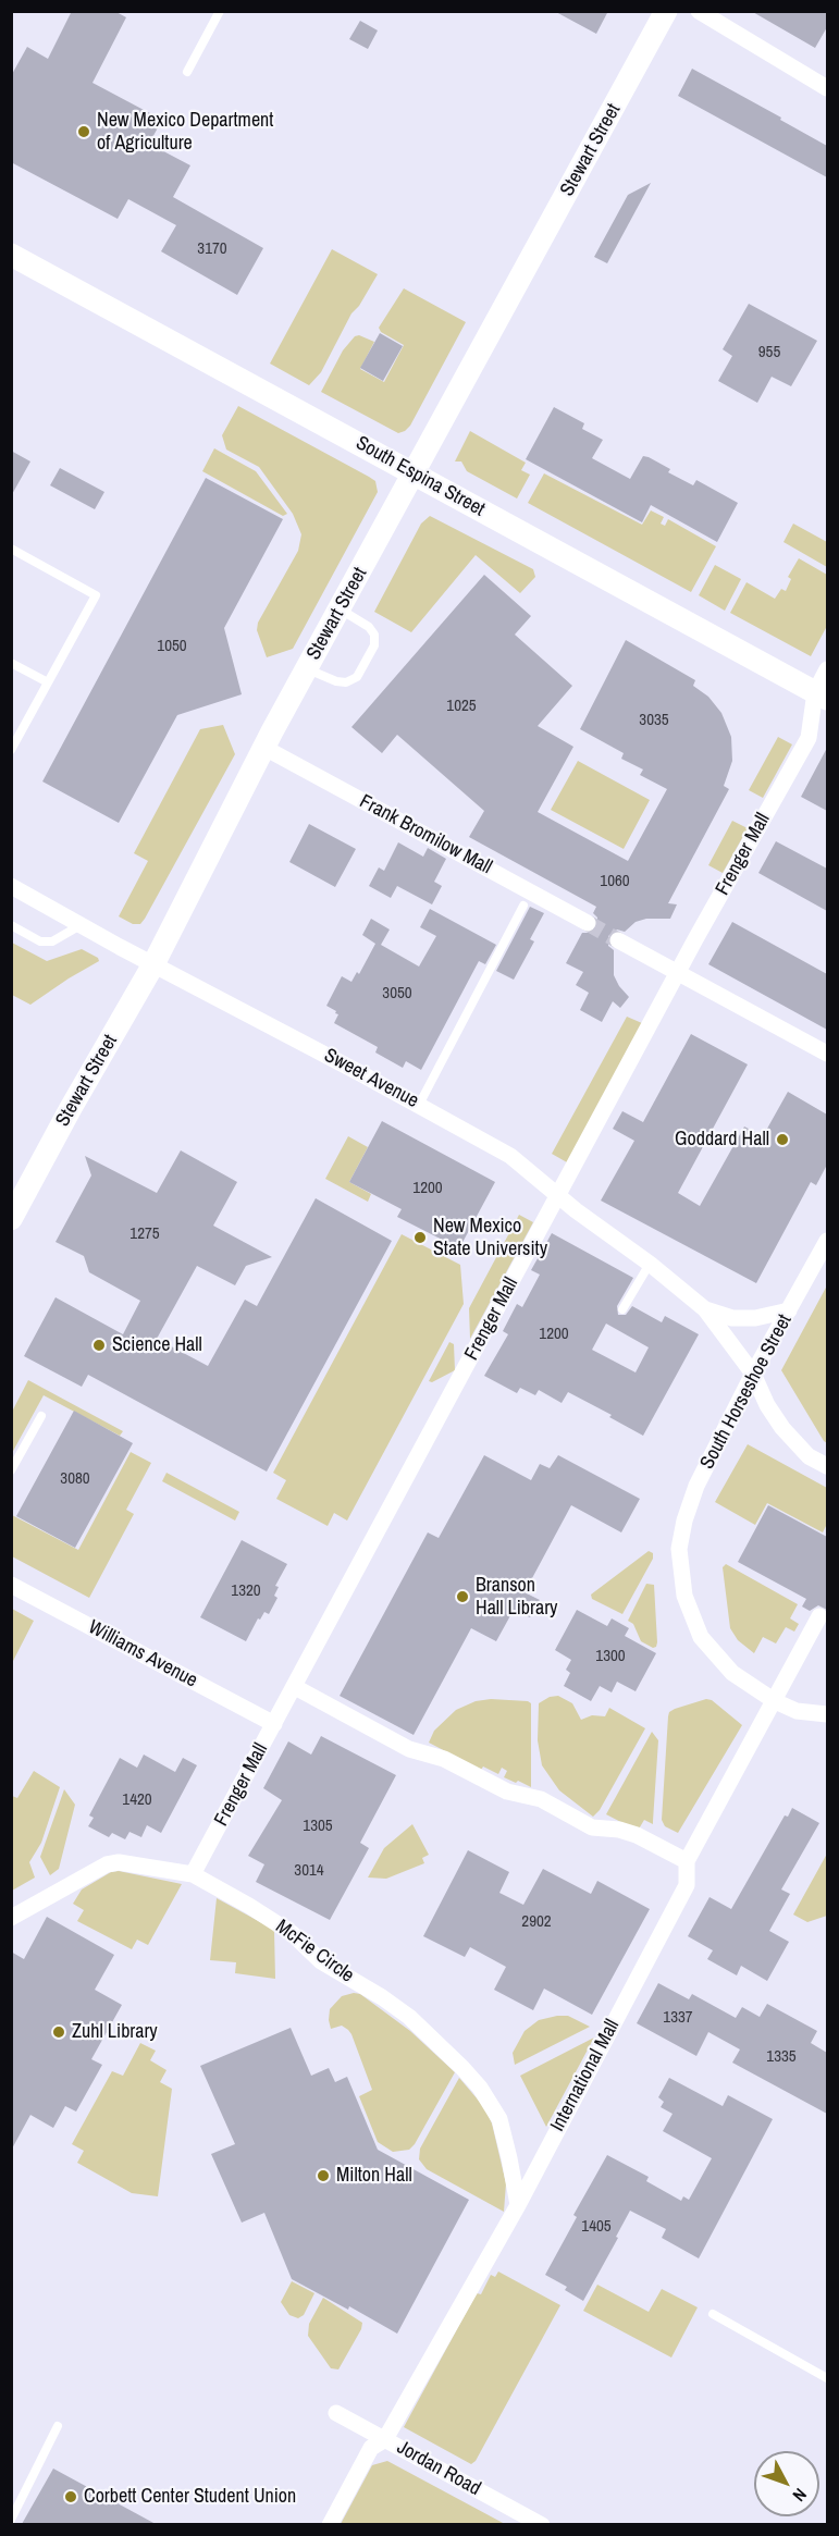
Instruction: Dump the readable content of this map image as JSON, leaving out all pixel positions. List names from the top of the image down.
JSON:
{
  "streets": {
    "street": [
      "Stewart Street",
      "South Espina Street",
      "Frank Bromilow Mall",
      "Frenger Mall",
      "Sweet Avenue",
      "South Horseshoe Street",
      "Williams Avenue",
      "McFie Circle",
      "International Mall",
      "Jordan Road"
    ]
  },
  "crossings": [
    ["Stewart Street", "South Espina Street"],
    ["Stewart Street", "Frank Bromilow Mall"],
    ["Stewart Street", "Sweet Avenue"],
    ["South Espina Street", "Frenger Mall"],
    ["Frenger Mall", "Sweet Avenue"],
    ["Frenger Mall", "Williams Avenue"],
    ["Frenger Mall", "McFie Circle"],
    ["Sweet Avenue", "South Horseshoe Street"],
    ["South Horseshoe Street", "International Mall"],
    ["McFie Circle", "International Mall"],
    ["International Mall", "Jordan Road"]
  ],
  "places": [
    "New Mexico Department of Agriculture",
    "Goddard Hall",
    "New Mexico State University",
    "Science Hall",
    "Branson Hall Library",
    "Zuhl Library",
    "Milton Hall",
    "Corbett Center Student Union"
  ],
  "house_numbers": [
    "3170",
    "955",
    "1050",
    "1025",
    "3035",
    "1060",
    "3050",
    "1200",
    "1275",
    "1200",
    "3080",
    "1320",
    "1300",
    "1420",
    "1305",
    "3014",
    "2902",
    "1337",
    "1335",
    "1405"
  ],
  "north": "bottom right"
}
